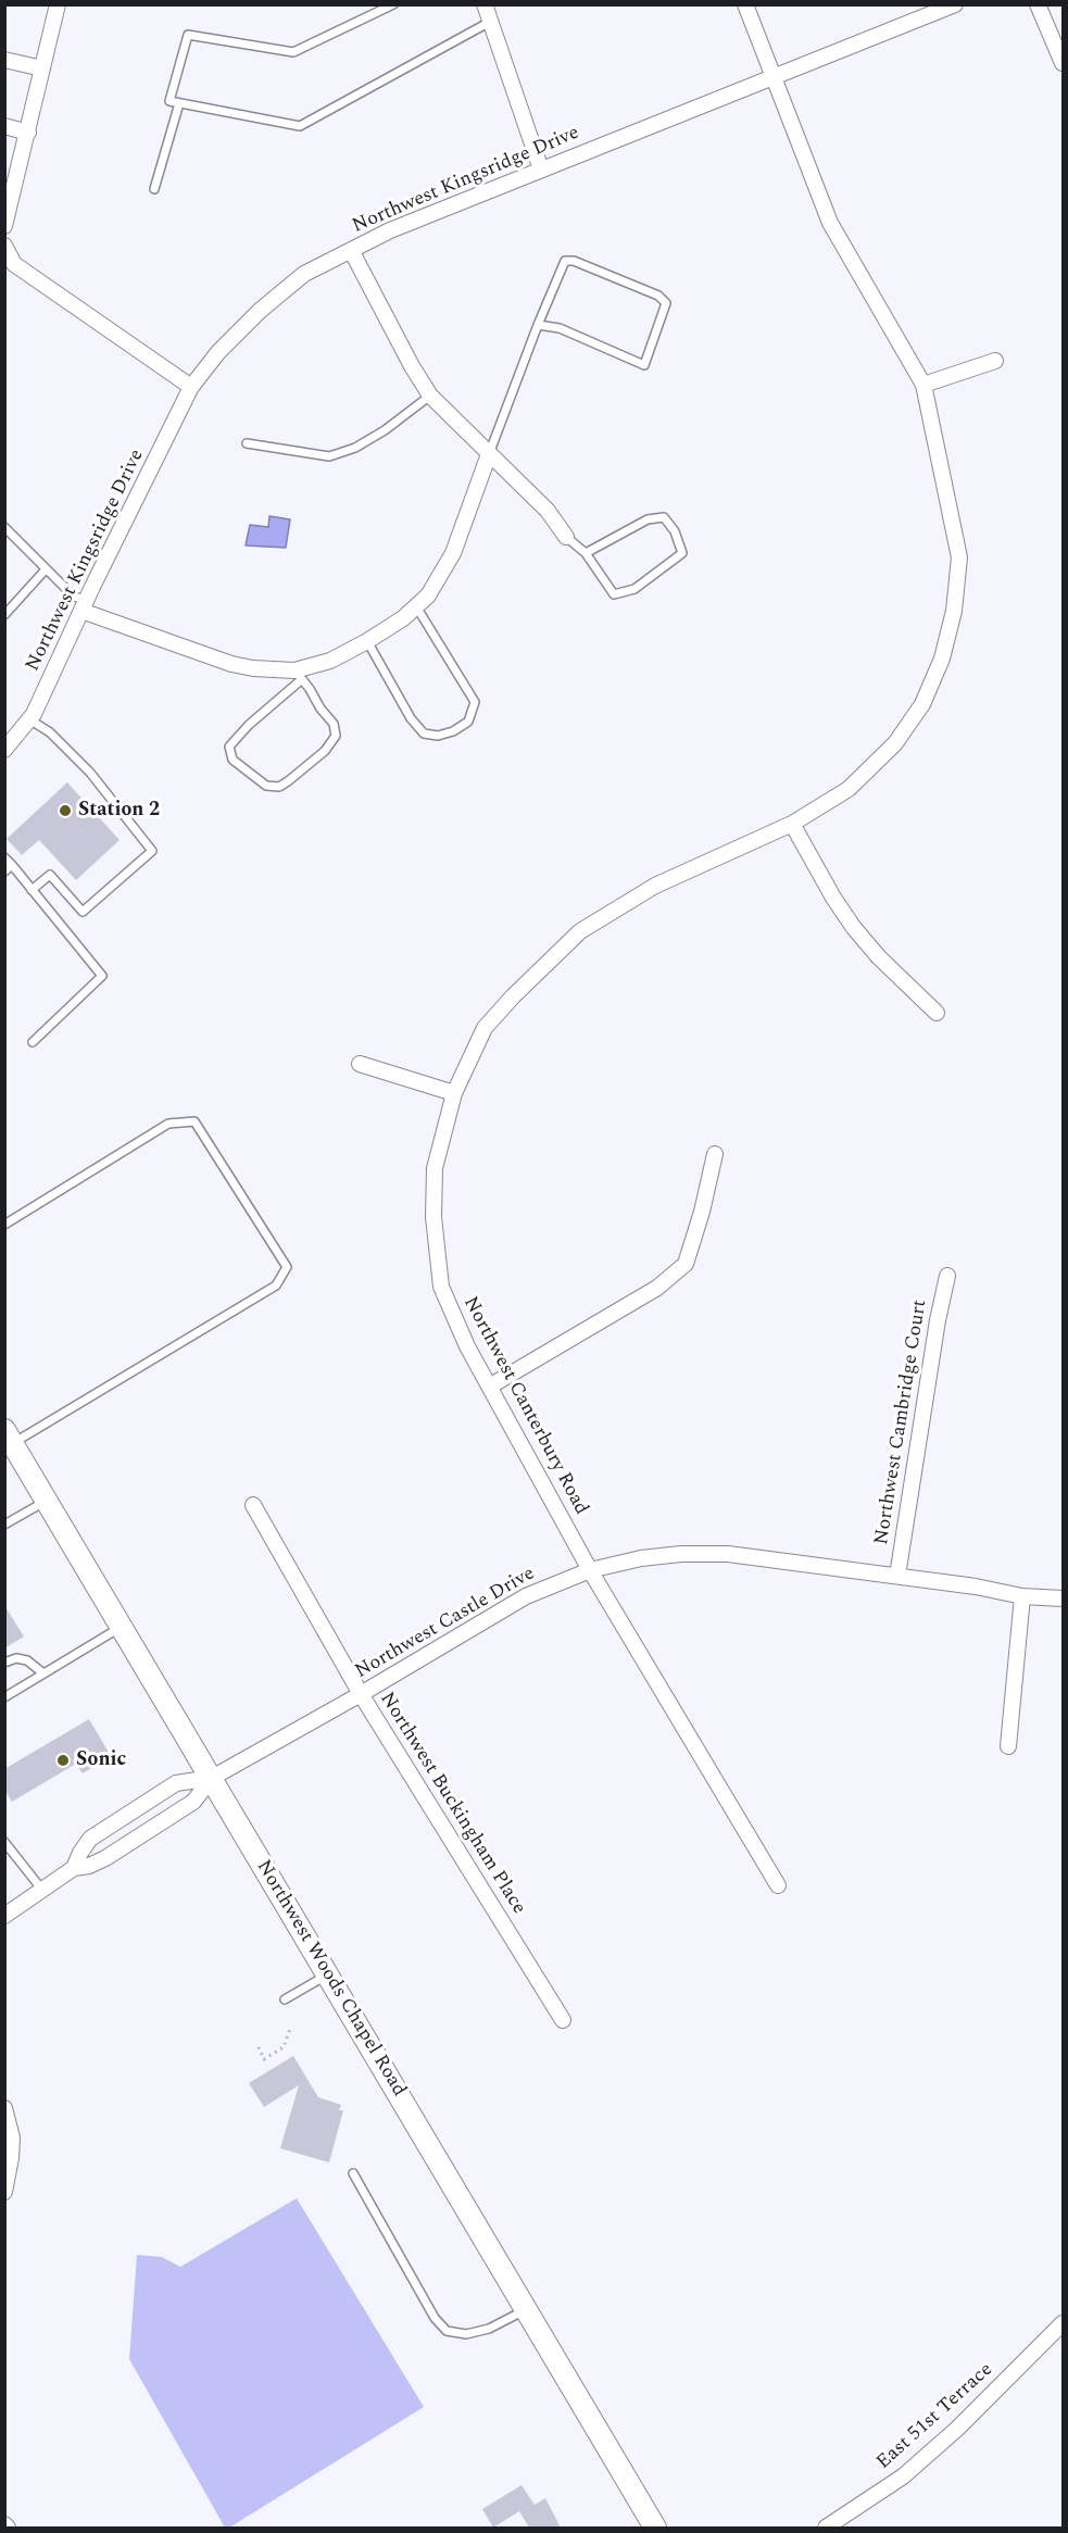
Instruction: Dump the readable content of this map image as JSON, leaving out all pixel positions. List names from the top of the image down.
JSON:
{
  "streets": {
    "main road": ["Northwest Woods Chapel Road"],
    "street": [
      "Northwest Kingsridge Drive",
      "Northwest Canterbury Road",
      "Northwest Cambridge Court",
      "Northwest Castle Drive",
      "Northwest Buckingham Place",
      "East 51st Terrace"
    ]
  },
  "crossings": [
    ["Northwest Kingsridge Drive", "Northwest Canterbury Road"],
    ["Northwest Canterbury Road", "Northwest Castle Drive"],
    ["Northwest Cambridge Court", "Northwest Castle Drive"],
    ["Northwest Castle Drive", "Northwest Buckingham Place"],
    ["Northwest Castle Drive", "Northwest Woods Chapel Road"]
  ],
  "places": ["Station 2", "Sonic"]
}
